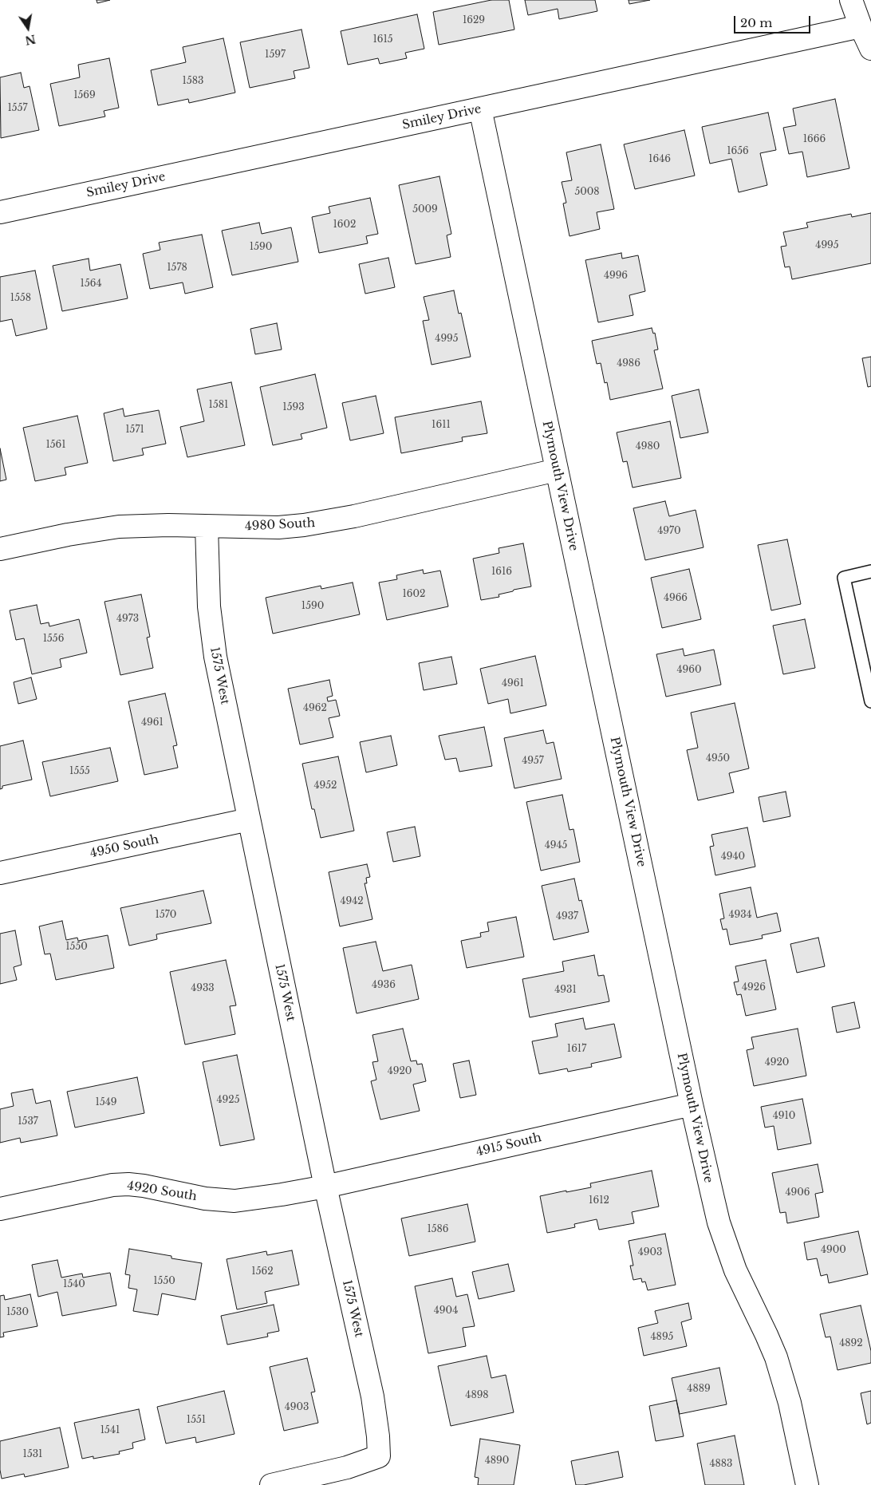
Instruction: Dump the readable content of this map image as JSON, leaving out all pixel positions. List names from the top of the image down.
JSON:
{
  "streets": {
    "street": [
      "Smiley Drive",
      "Plymouth View Drive",
      "4980 South",
      "1575 West",
      "4950 South",
      "4915 South",
      "4920 South"
    ]
  },
  "crossings": [
    ["Smiley Drive", "Plymouth View Drive"],
    ["Plymouth View Drive", "4980 South"],
    ["Plymouth View Drive", "4915 South"],
    ["4980 South", "1575 West"],
    ["1575 West", "4950 South"],
    ["1575 West", "4915 South"],
    ["1575 West", "4920 South"],
    ["4915 South", "4920 South"]
  ],
  "house_numbers": [
    "1629",
    "1615",
    "1597",
    "1583",
    "1569",
    "1557",
    "1666",
    "1656",
    "1646",
    "5008",
    "5009",
    "1602",
    "4995",
    "1590",
    "1578",
    "4996",
    "1564",
    "1558",
    "4995",
    "4986",
    "1581",
    "1593",
    "1611",
    "1571",
    "1561",
    "4980",
    "4970",
    "1616",
    "1602",
    "4966",
    "1590",
    "4973",
    "1556",
    "4960",
    "4961",
    "4962",
    "4961",
    "4950",
    "4957",
    "1555",
    "4952",
    "4945",
    "4940",
    "4942",
    "1570",
    "4934",
    "4937",
    "1550",
    "4936",
    "4926",
    "4933",
    "4931",
    "1617",
    "4920",
    "4920",
    "4925",
    "1549",
    "4910",
    "1537",
    "4906",
    "1612",
    "1586",
    "4900",
    "4903",
    "1562",
    "1550",
    "1540",
    "4904",
    "1530",
    "4895",
    "4892",
    "4889",
    "4898",
    "4903",
    "1551",
    "1541",
    "1531",
    "4890",
    "4883"
  ],
  "scale_bar": "20 m",
  "north": "bottom"
}
